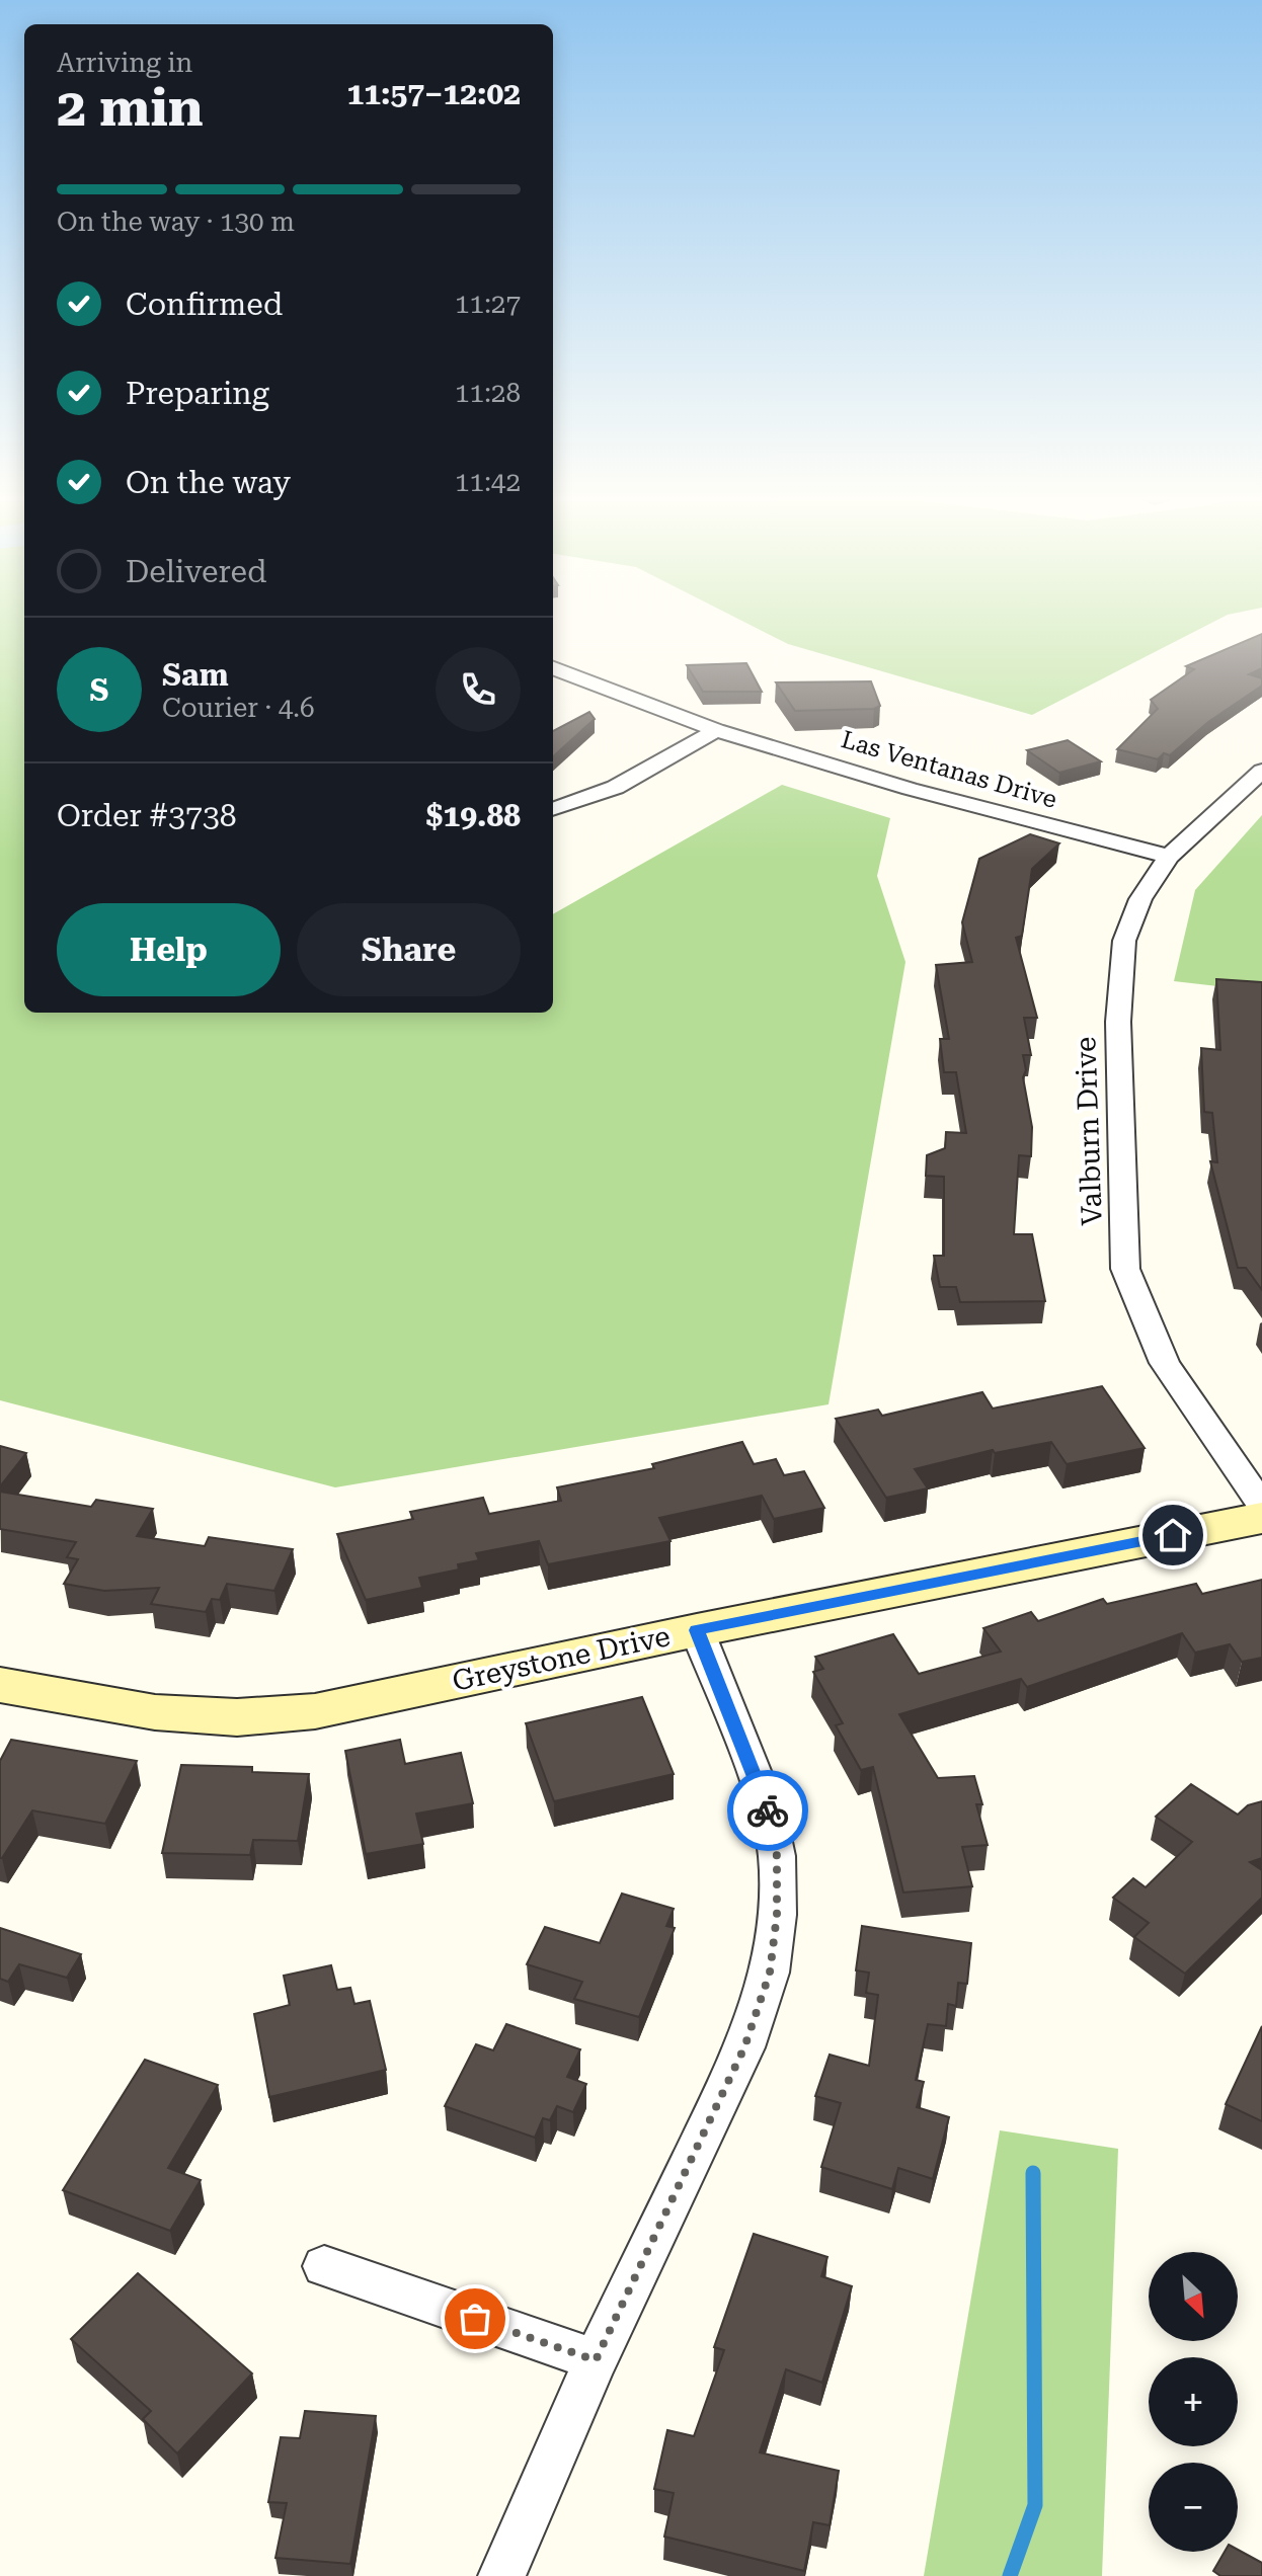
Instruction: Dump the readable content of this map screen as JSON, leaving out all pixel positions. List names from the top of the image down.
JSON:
{
  "streets": {
    "street": ["Las Ventanas Drive", "Valburn Drive", "Greystone Drive"]
  },
  "crossings": [
    ["Las Ventanas Drive", "Valburn Drive"]
  ],
  "north": "bottom right",
  "page": {
    "heading": ["2 min", "Arriving in", "11:57–12:02"],
    "panel": [
      "Sam",
      "Courier · 4.6",
      "Order #3738",
      "$19.88"
    ],
    "bar": "On the way · 130 m",
    "list": [
      ["Confirmed", "11:27"],
      ["Preparing", "11:28"],
      ["On the way", "11:42"],
      "Delivered"
    ],
    "round": "S",
    "buttons": ["Help", "Share"],
    "map_buttons": ["+", "−"]
  }
}
